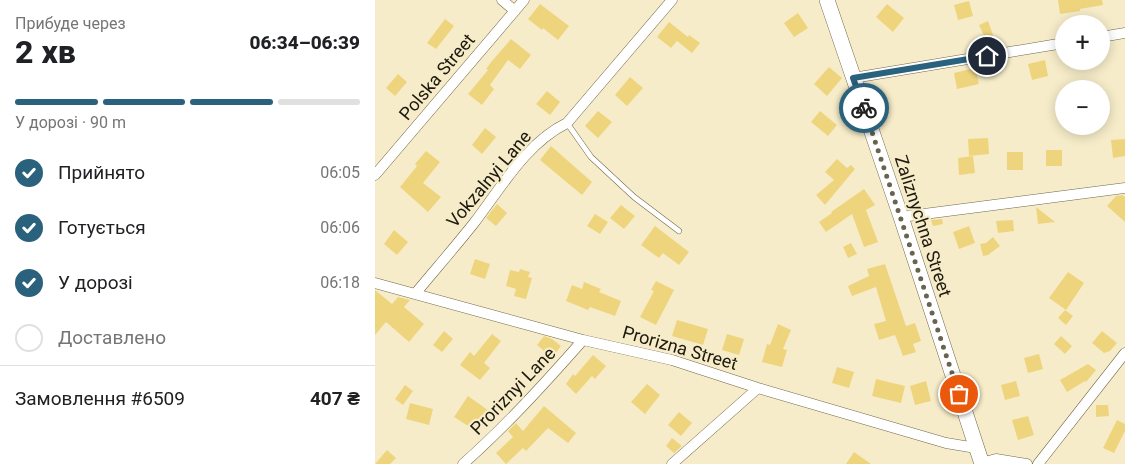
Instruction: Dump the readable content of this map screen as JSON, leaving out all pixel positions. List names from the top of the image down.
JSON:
{
  "streets": {
    "street": [
      "Polska Street",
      "Vokzalnyi Lane",
      "Zaliznychna Street",
      "Prorizna Street",
      "Proriznyi Lane"
    ]
  },
  "crossings": [
    ["Vokzalnyi Lane", "Prorizna Street"],
    ["Zaliznychna Street", "Prorizna Street"],
    ["Prorizna Street", "Proriznyi Lane"]
  ],
  "page": {
    "heading": ["2 хв", "Прибуде через", "06:34–06:39"],
    "panel": ["Замовлення #6509", "407 ₴"],
    "map_buttons": ["+", "−"],
    "bar": "У дорозі · 90 m",
    "list": [
      ["Прийнято", "06:05"],
      ["Готується", "06:06"],
      ["У дорозі", "06:18"],
      "Доставлено"
    ]
  }
}
